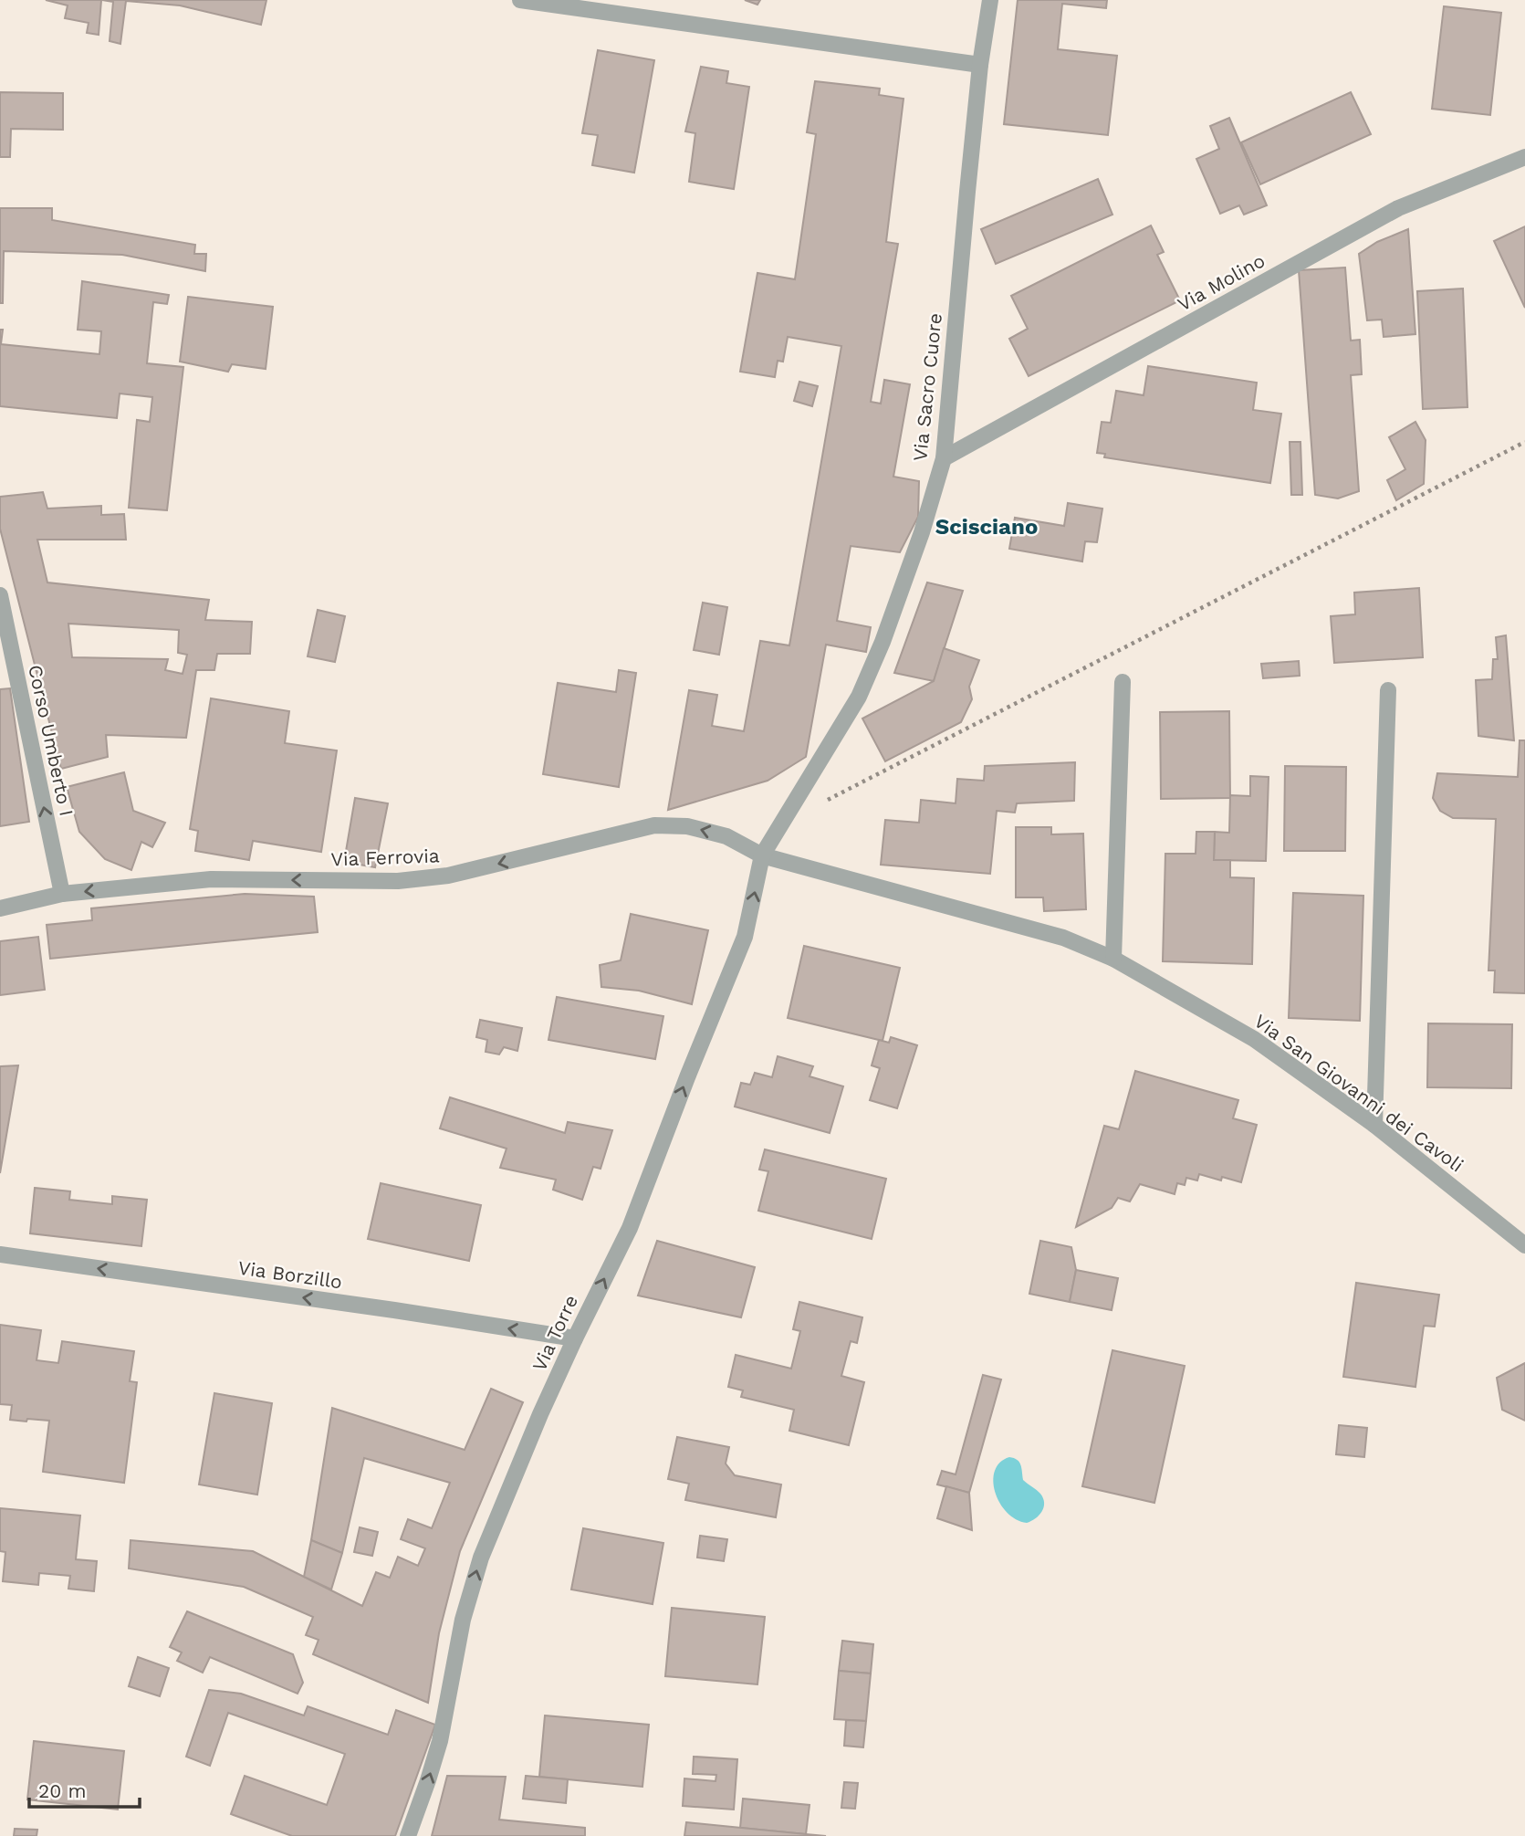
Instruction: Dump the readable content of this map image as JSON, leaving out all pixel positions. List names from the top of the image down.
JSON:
{
  "streets": {
    "street": [
      "Via Molino",
      "Via Sacro Cuore",
      "Corso Umberto I",
      "Via Ferrovia",
      "Via San Giovanni dei Cavoli",
      "Via Borzillo",
      "Via Torre"
    ]
  },
  "crossings": [
    ["Via Molino", "Via Sacro Cuore"],
    ["Via Sacro Cuore", "Via Ferrovia"],
    ["Via Sacro Cuore", "Via San Giovanni dei Cavoli"],
    ["Via Sacro Cuore", "Via Torre"],
    ["Corso Umberto I", "Via Ferrovia"],
    ["Via Ferrovia", "Via San Giovanni dei Cavoli"],
    ["Via Ferrovia", "Via Torre"],
    ["Via San Giovanni dei Cavoli", "Via Torre"],
    ["Via Borzillo", "Via Torre"]
  ],
  "one_way": [
    "Corso Umberto I",
    "Via Ferrovia",
    "Via Borzillo",
    "Via Torre"
  ],
  "districts": ["Scisciano"],
  "scale_bar": "20 m"
}
